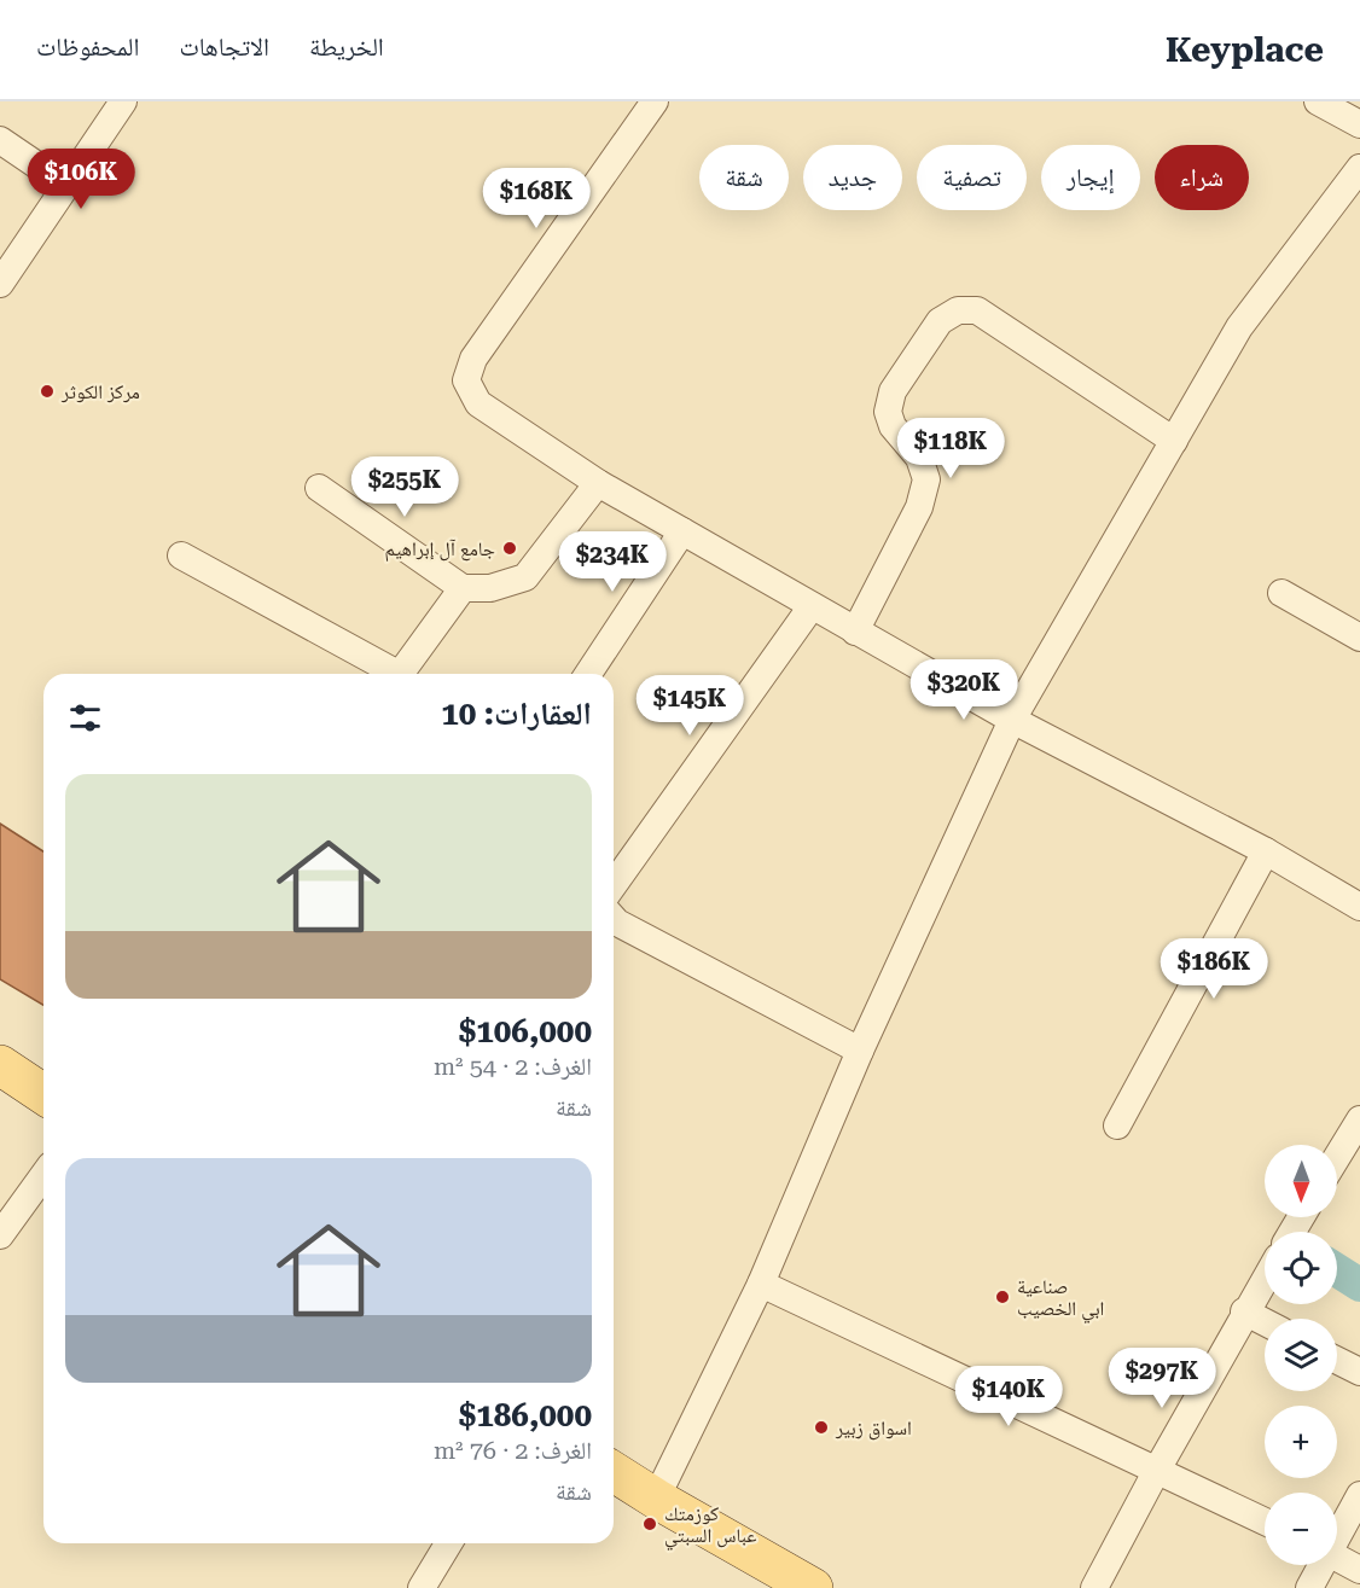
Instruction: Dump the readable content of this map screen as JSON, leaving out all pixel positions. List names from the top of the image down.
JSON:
{
  "places": [
    "مركز الكوثر",
    "جامع آل إبراهيم",
    "صناعية ابي الخصيب",
    "اسواق زبير",
    "كوزمتك عباس السبتي"
  ],
  "north": "bottom",
  "page": {
    "header": "Keyplace",
    "nav": ["الخريطة", "الاتجاهات", "المحفوظات"],
    "chip": [
      "شراء",
      "إيجار",
      "تصفية",
      "جديد",
      "شقة"
    ],
    "price": [
      "$106K",
      "$168K",
      "$118K",
      "$255K",
      "$234K",
      "$320K",
      "$145K",
      "$186K",
      "$297K",
      "$140K"
    ],
    "heading": "العقارات: 10",
    "list": [
      {
        "name": "$106,000",
        "note": "الغرف: 2 · 54 m² · شقة"
      },
      {
        "name": "$186,000",
        "note": "الغرف: 2 · 76 m² · شقة"
      }
    ],
    "map_buttons": ["+", "−"]
  }
}
